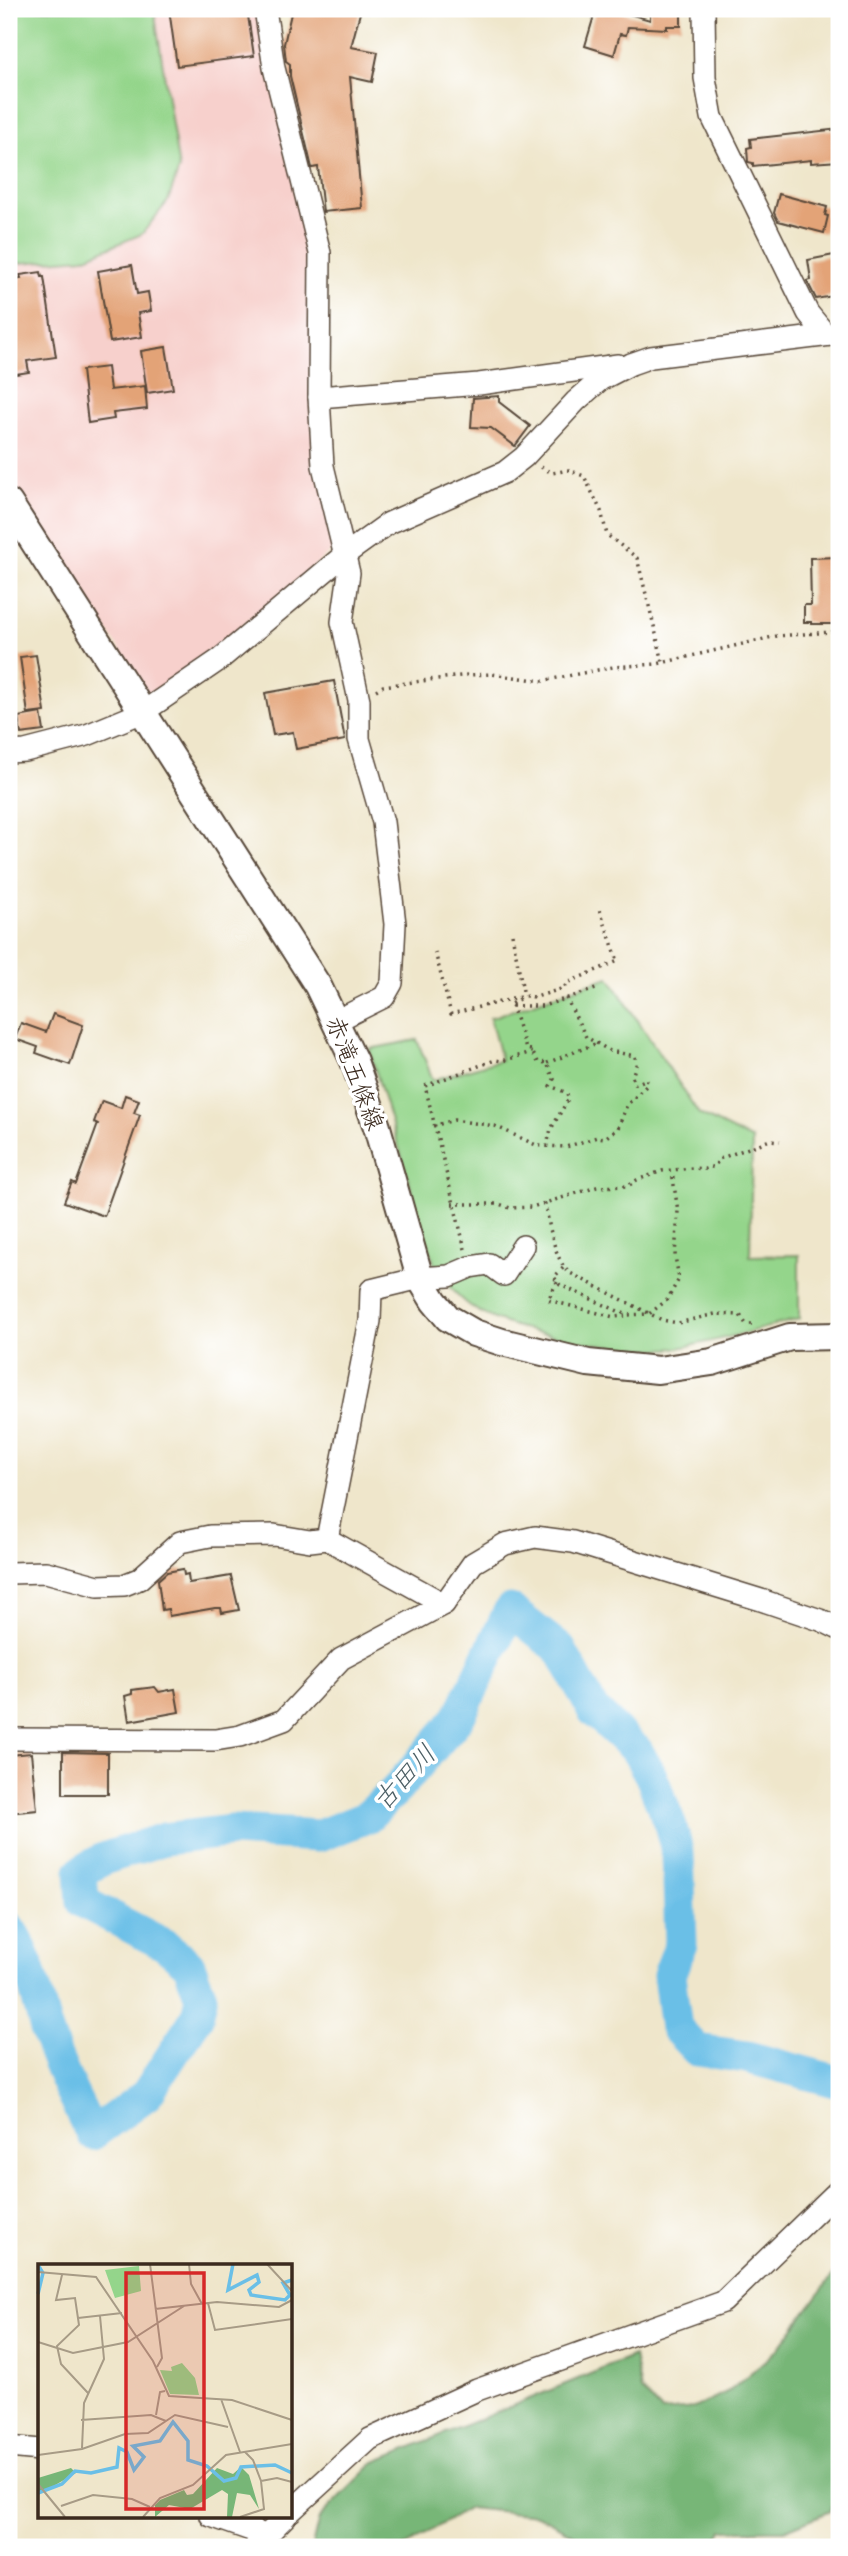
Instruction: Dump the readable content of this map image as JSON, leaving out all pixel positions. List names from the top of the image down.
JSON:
{
  "streets": {
    "main road": ["赤滝五條線"]
  },
  "water": ["古田川"]
}
